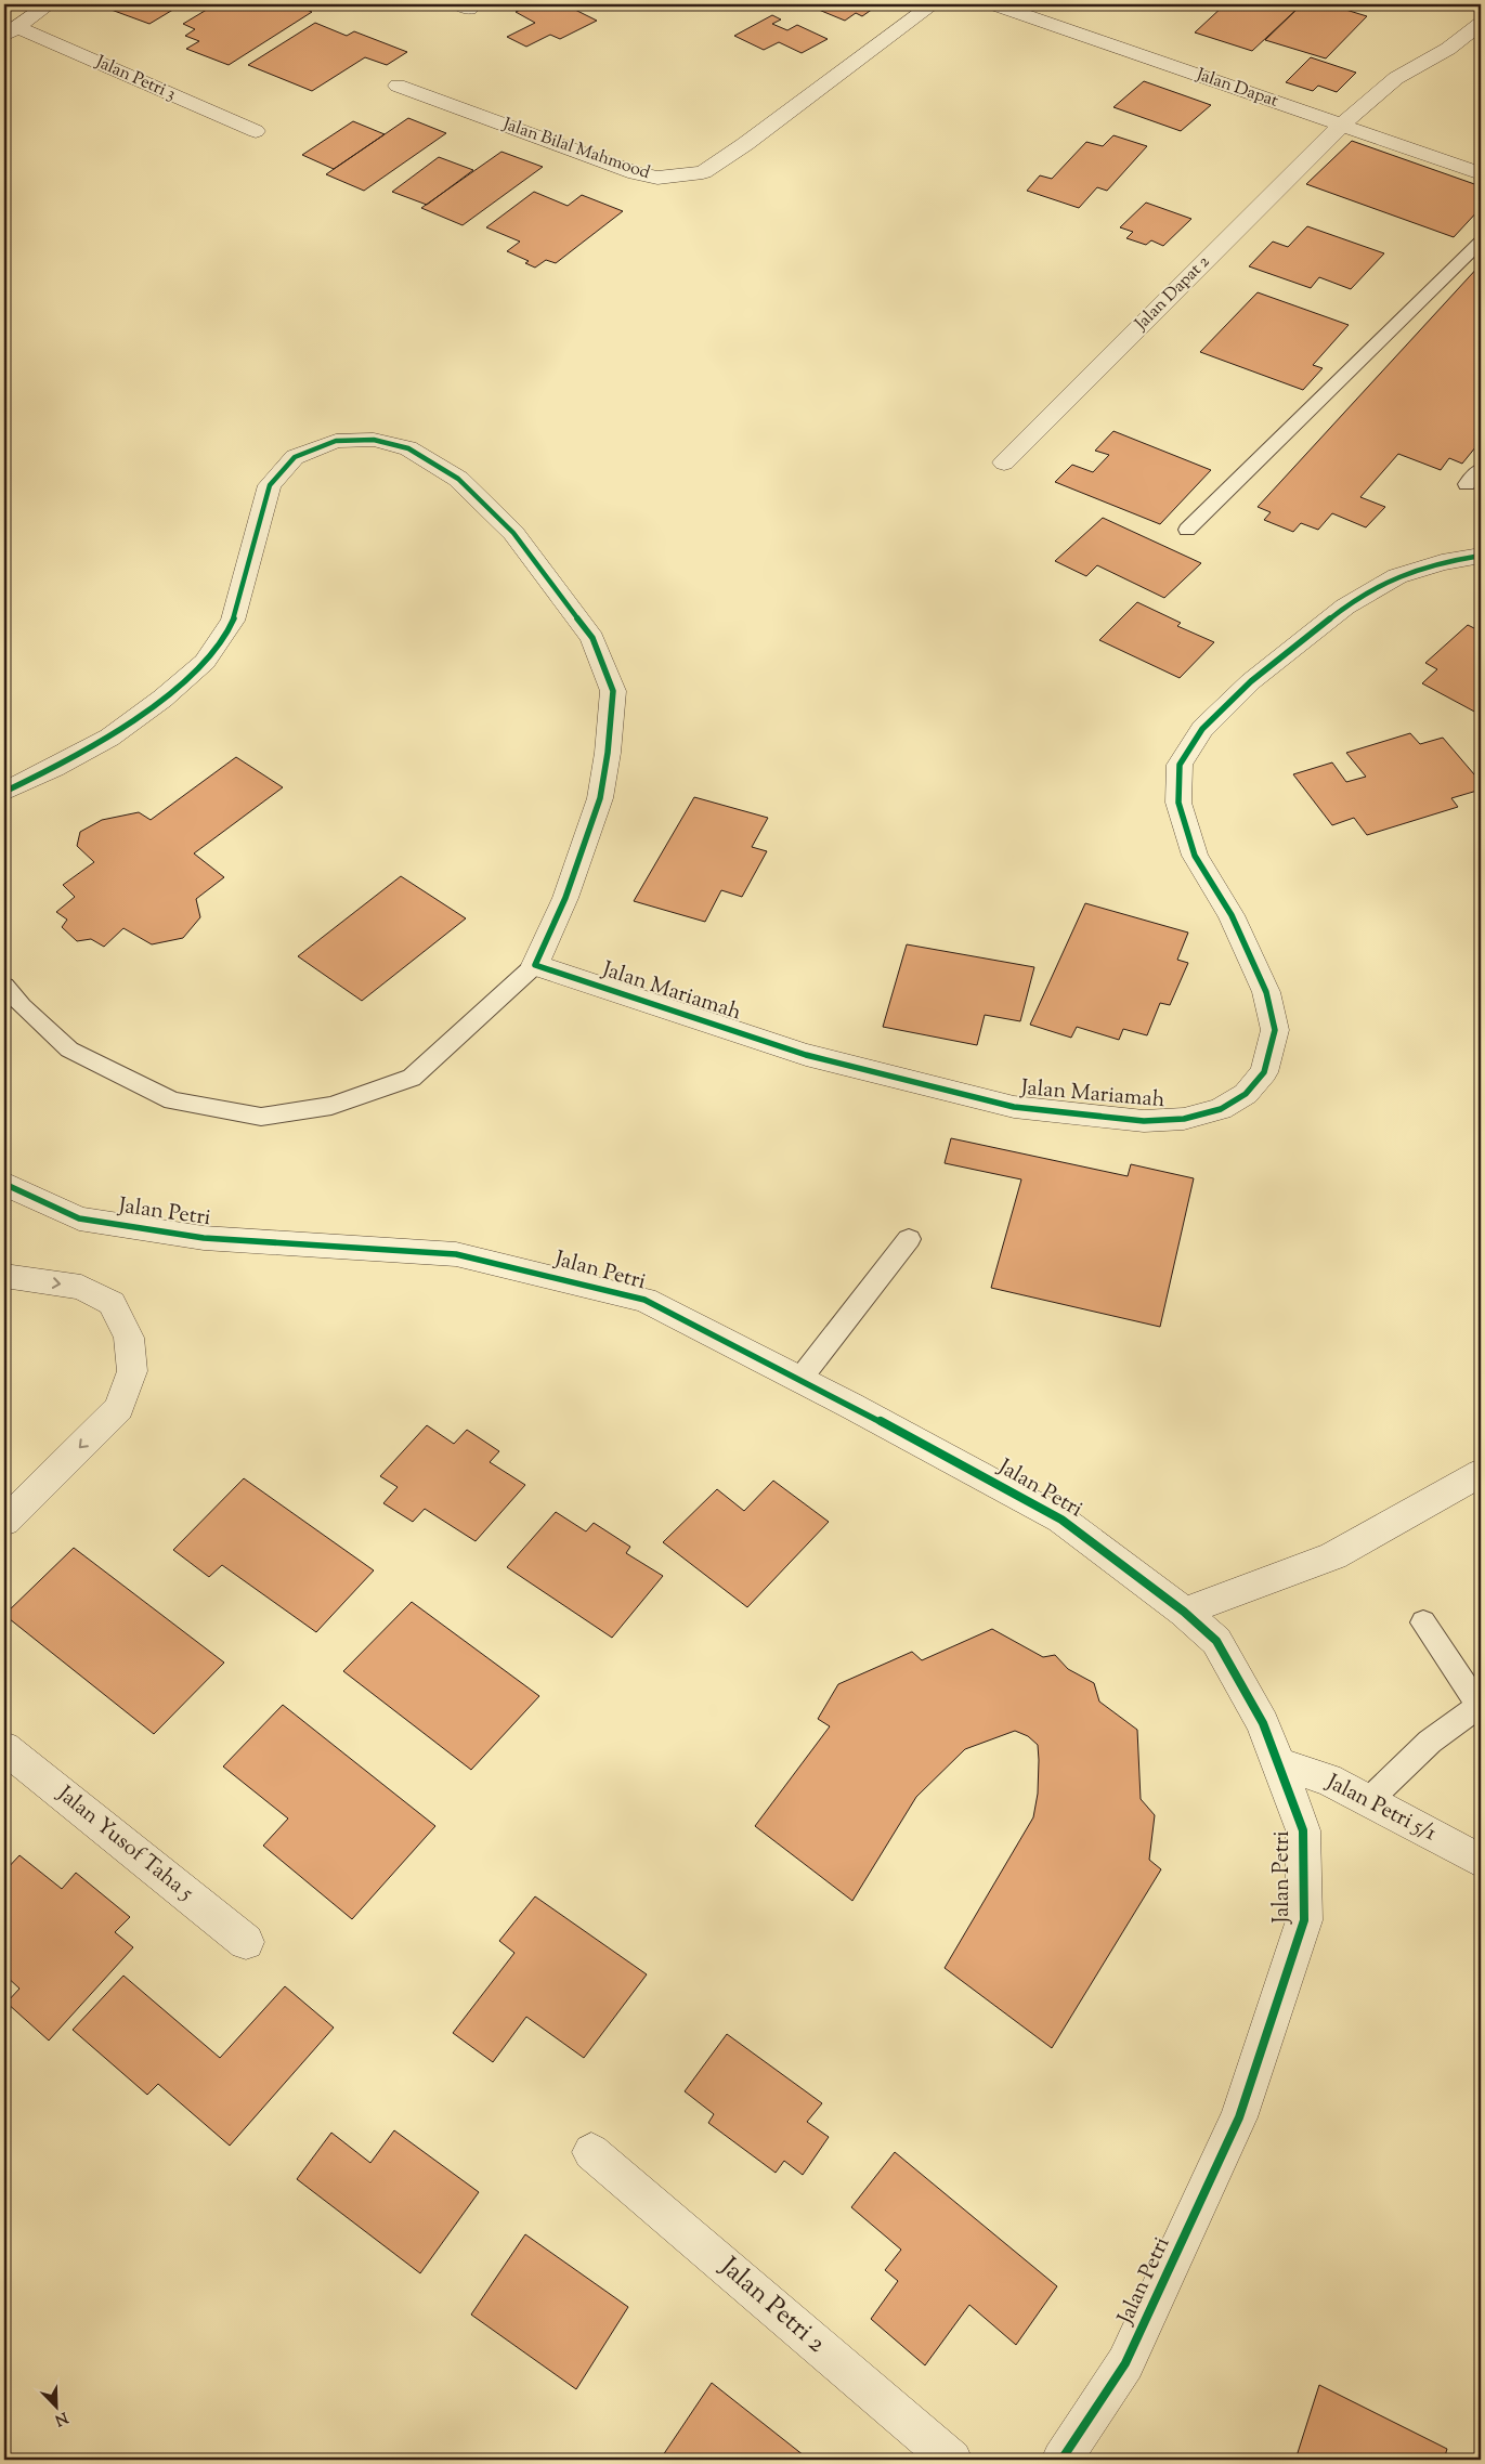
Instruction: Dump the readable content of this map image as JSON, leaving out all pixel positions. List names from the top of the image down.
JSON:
{
  "streets": {
    "street": [
      "Jalan Petri 3",
      "Jalan Dapat",
      "Jalan Bilal Mahmood",
      "Jalan Dapat 2",
      "Jalan Mariamah",
      "Jalan Petri",
      "Jalan Petri 5/1",
      "Jalan Yusof Taha 5",
      "Jalan Petri 2"
    ]
  },
  "crossings": [
    ["Jalan Dapat", "Jalan Dapat 2"],
    ["Jalan Petri", "Jalan Petri 5/1"]
  ],
  "north": "bottom right"
}
